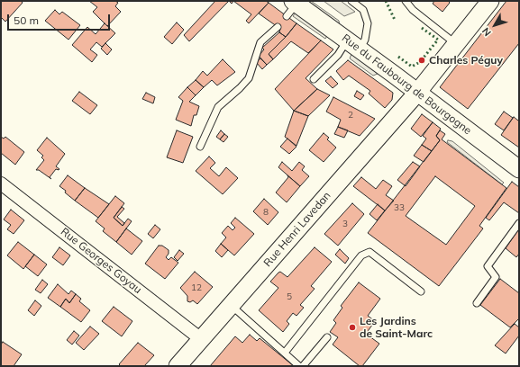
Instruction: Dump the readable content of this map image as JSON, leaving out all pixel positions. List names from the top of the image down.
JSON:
{
  "streets": {
    "street": ["Rue du Faubourg de Bourgogne", "Rue Henri Lavedan", "Rue Georges Goyau"]
  },
  "crossings": [
    ["Rue du Faubourg de Bourgogne", "Rue Henri Lavedan"],
    ["Rue Henri Lavedan", "Rue Georges Goyau"]
  ],
  "places": ["Charles Péguy", "Les Jardins de Saint-Marc"],
  "house_numbers": [
    "2",
    "33",
    "8",
    "3",
    "12",
    "5"
  ],
  "scale_bar": "50 m",
  "north": "bottom left"
}
